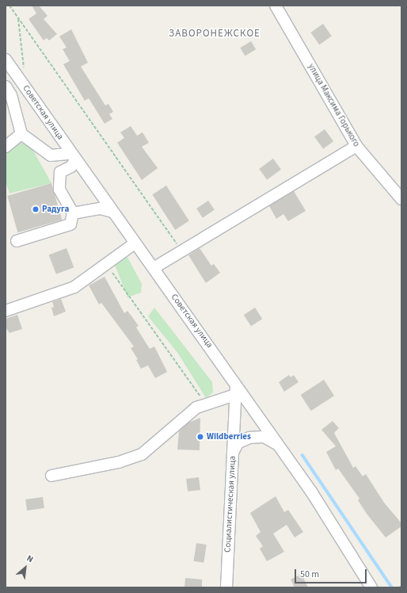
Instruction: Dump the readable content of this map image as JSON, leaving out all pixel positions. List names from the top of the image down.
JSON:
{
  "streets": {
    "street": ["улица Максима Горького", "Советская улица", "Социалистическая улица"]
  },
  "crossings": [
    ["Советская улица", "Социалистическая улица"]
  ],
  "districts": ["ЗАВОРОНЕЖСКОЕ"],
  "places": ["Радуга", "Wildberries"],
  "scale_bar": "50 m",
  "north": "top right"
}
